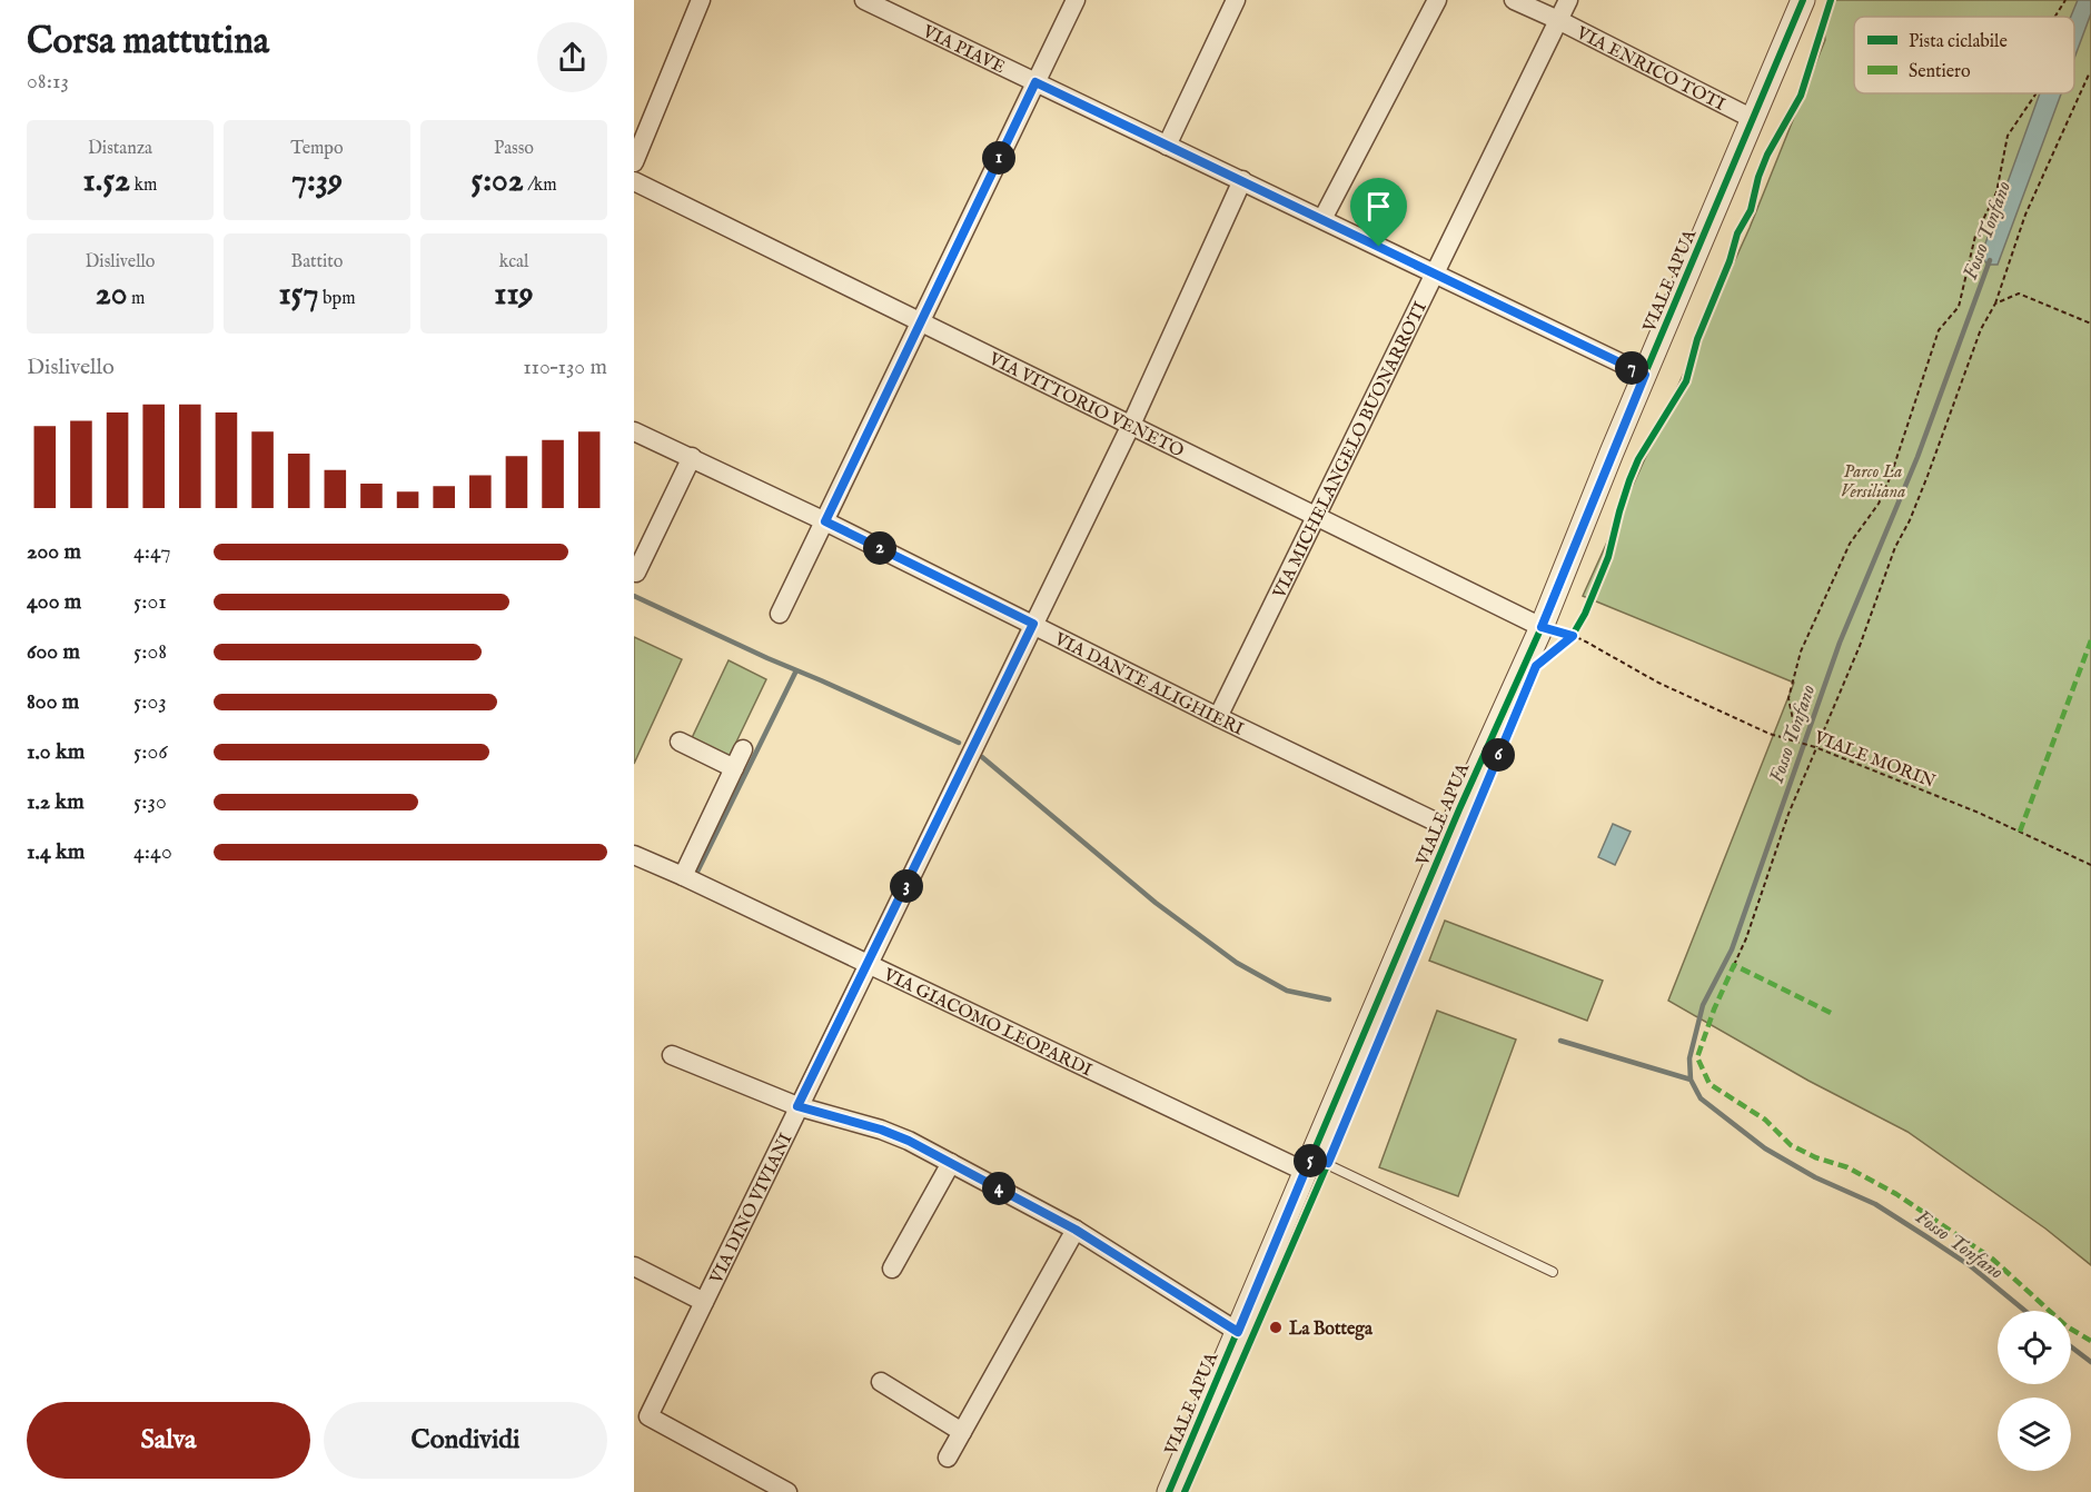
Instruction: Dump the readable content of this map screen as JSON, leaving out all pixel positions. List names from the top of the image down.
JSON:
{
  "streets": {
    "street": [
      "VIA PIAVE",
      "VIA ENRICO TOTI",
      "VIALE APUA",
      "VIA VITTORIO VENETO",
      "VIA MICHELANGELO BUONARROTI",
      "VIA DANTE ALIGHIERI",
      "VIA GIACOMO LEOPARDI",
      "VIA DINO VIVIANI"
    ],
    "path": ["VIALE MORIN"]
  },
  "crossings": [
    ["VIA PIAVE", "VIALE APUA"],
    ["VIA PIAVE", "VIA MICHELANGELO BUONARROTI"],
    ["VIA PIAVE", "VIA DINO VIVIANI"],
    ["VIA ENRICO TOTI", "VIALE APUA"],
    ["VIA ENRICO TOTI", "VIA MICHELANGELO BUONARROTI"],
    ["VIALE APUA", "VIA VITTORIO VENETO"],
    ["VIALE APUA", "VIA DANTE ALIGHIERI"],
    ["VIALE APUA", "VIALE MORIN"],
    ["VIALE APUA", "VIA GIACOMO LEOPARDI"],
    ["VIA VITTORIO VENETO", "VIA MICHELANGELO BUONARROTI"],
    ["VIA VITTORIO VENETO", "VIALE MORIN"],
    ["VIA VITTORIO VENETO", "VIA DINO VIVIANI"],
    ["VIA MICHELANGELO BUONARROTI", "VIA DANTE ALIGHIERI"],
    ["VIA DANTE ALIGHIERI", "VIA DINO VIVIANI"],
    ["VIA GIACOMO LEOPARDI", "VIA DINO VIVIANI"]
  ],
  "water": ["Fosso Tonfano"],
  "parks": ["Parco La Versiliana"],
  "places": ["La Bottega"],
  "legend": ["Pista ciclabile", "Sentiero"],
  "page": {
    "heading": ["Corsa mattutina", "08:13"],
    "stats": [
      ["Distanza", "1.52 km"],
      ["Tempo", "7:39"],
      ["Passo", "5:02 /km"],
      ["Dislivello", "20 m"],
      ["Battito", "157 bpm"],
      ["kcal", "119"]
    ],
    "pins": [
      "1",
      "7",
      "2",
      "6",
      "3",
      "5",
      "4"
    ],
    "chart": ["Dislivello", "110–130 m"],
    "list": [
      {
        "name": "200 m",
        "note": "4:47"
      },
      {
        "name": "400 m",
        "note": "5:01"
      },
      {
        "name": "600 m",
        "note": "5:08"
      },
      {
        "name": "800 m",
        "note": "5:03"
      },
      {
        "name": "1.0 km",
        "note": "5:06"
      },
      {
        "name": "1.2 km",
        "note": "5:30"
      },
      {
        "name": "1.4 km",
        "note": "4:40"
      }
    ],
    "buttons": ["Salva", "Condividi"]
  }
}
